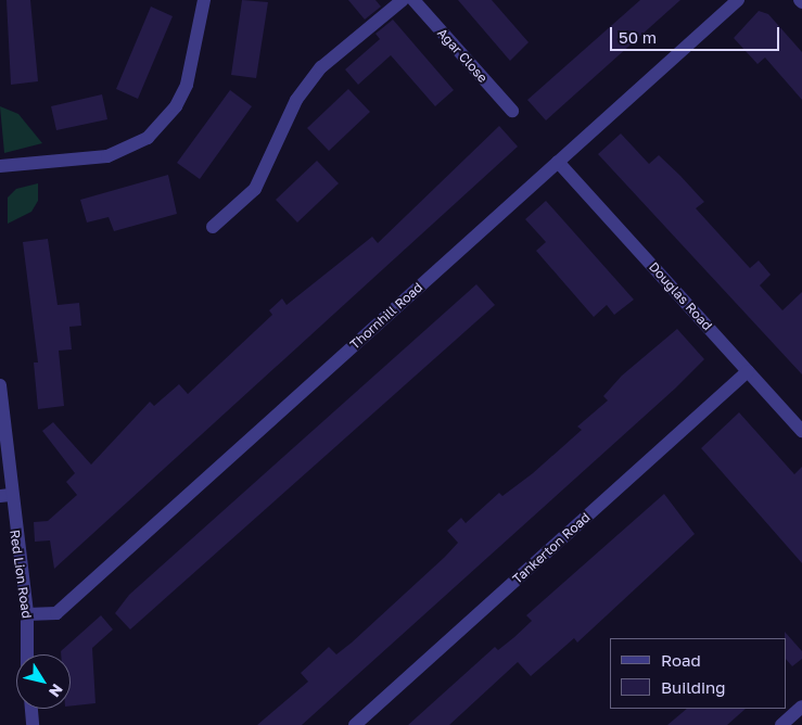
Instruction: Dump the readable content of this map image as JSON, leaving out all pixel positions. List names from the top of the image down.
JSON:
{
  "streets": {
    "street": [
      "Agar Close",
      "Douglas Road",
      "Thornhill Road",
      "Tankerton Road",
      "Red Lion Road"
    ]
  },
  "crossings": [
    ["Douglas Road", "Thornhill Road"],
    ["Douglas Road", "Tankerton Road"],
    ["Thornhill Road", "Red Lion Road"]
  ],
  "legend": ["Road", "Building"],
  "scale_bar": "50 m",
  "north": "bottom right"
}
